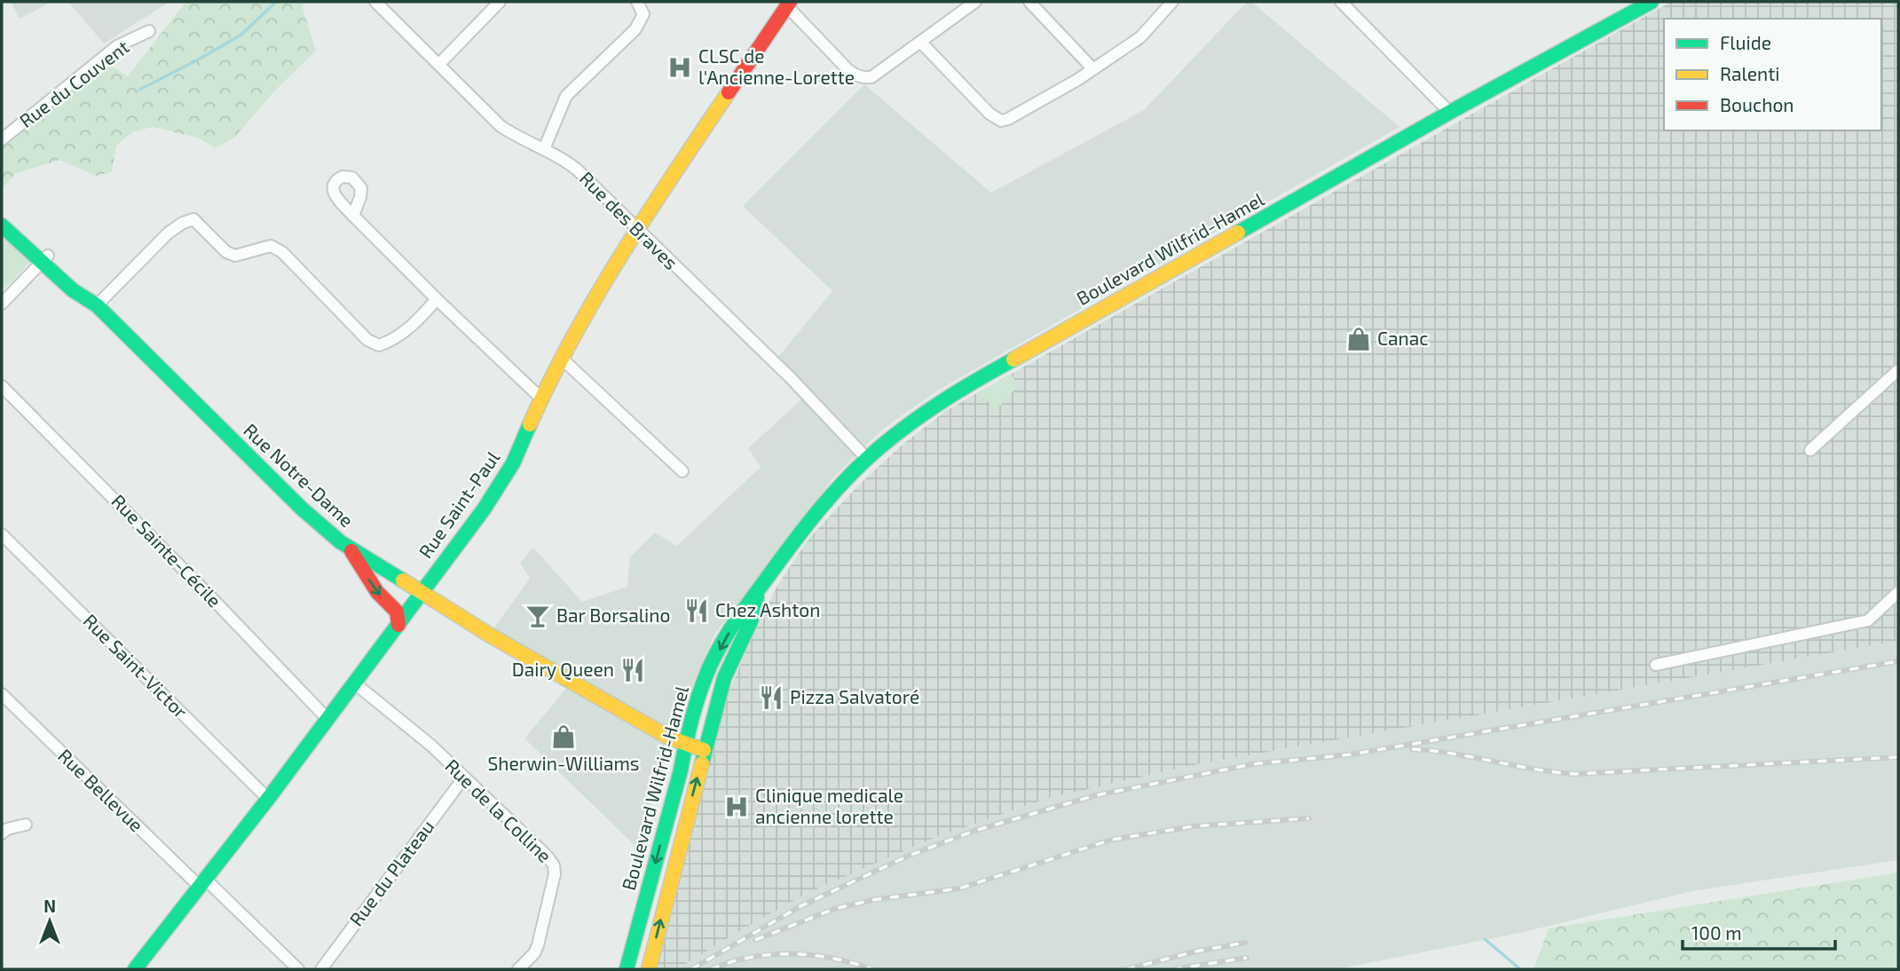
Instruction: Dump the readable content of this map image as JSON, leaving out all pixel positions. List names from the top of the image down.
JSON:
{
  "streets": {
    "street": [
      "Rue du Couvent",
      "Rue des Braves",
      "Boulevard Wilfrid-Hamel",
      "Rue Notre-Dame",
      "Rue Saint-Paul",
      "Rue Sainte-Cécile",
      "Rue Saint-Victor",
      "Rue Bellevue",
      "Rue de la Colline",
      "Rue du Plateau"
    ]
  },
  "crossings": [
    ["Rue des Braves", "Boulevard Wilfrid-Hamel"],
    ["Rue des Braves", "Rue Saint-Paul"],
    ["Boulevard Wilfrid-Hamel", "Rue Notre-Dame"],
    ["Rue Notre-Dame", "Rue Saint-Paul"],
    ["Rue Saint-Paul", "Rue Sainte-Cécile"],
    ["Rue Saint-Paul", "Rue Saint-Victor"],
    ["Rue Saint-Paul", "Rue Bellevue"],
    ["Rue Saint-Paul", "Rue de la Colline"],
    ["Rue de la Colline", "Rue du Plateau"]
  ],
  "places": {
    "hospital": ["CLSC de l'Ancienne-Lorette", "Clinique medicale ancienne lorette"],
    "shop": ["Canac", "Sherwin-Williams"],
    "restaurant": ["Chez Ashton", "Dairy Queen", "Pizza Salvatoré"],
    "bar": ["Bar Borsalino"]
  },
  "legend": ["Fluide", "Ralenti", "Bouchon"],
  "scale_bar": "100 m",
  "north": "top"
}
